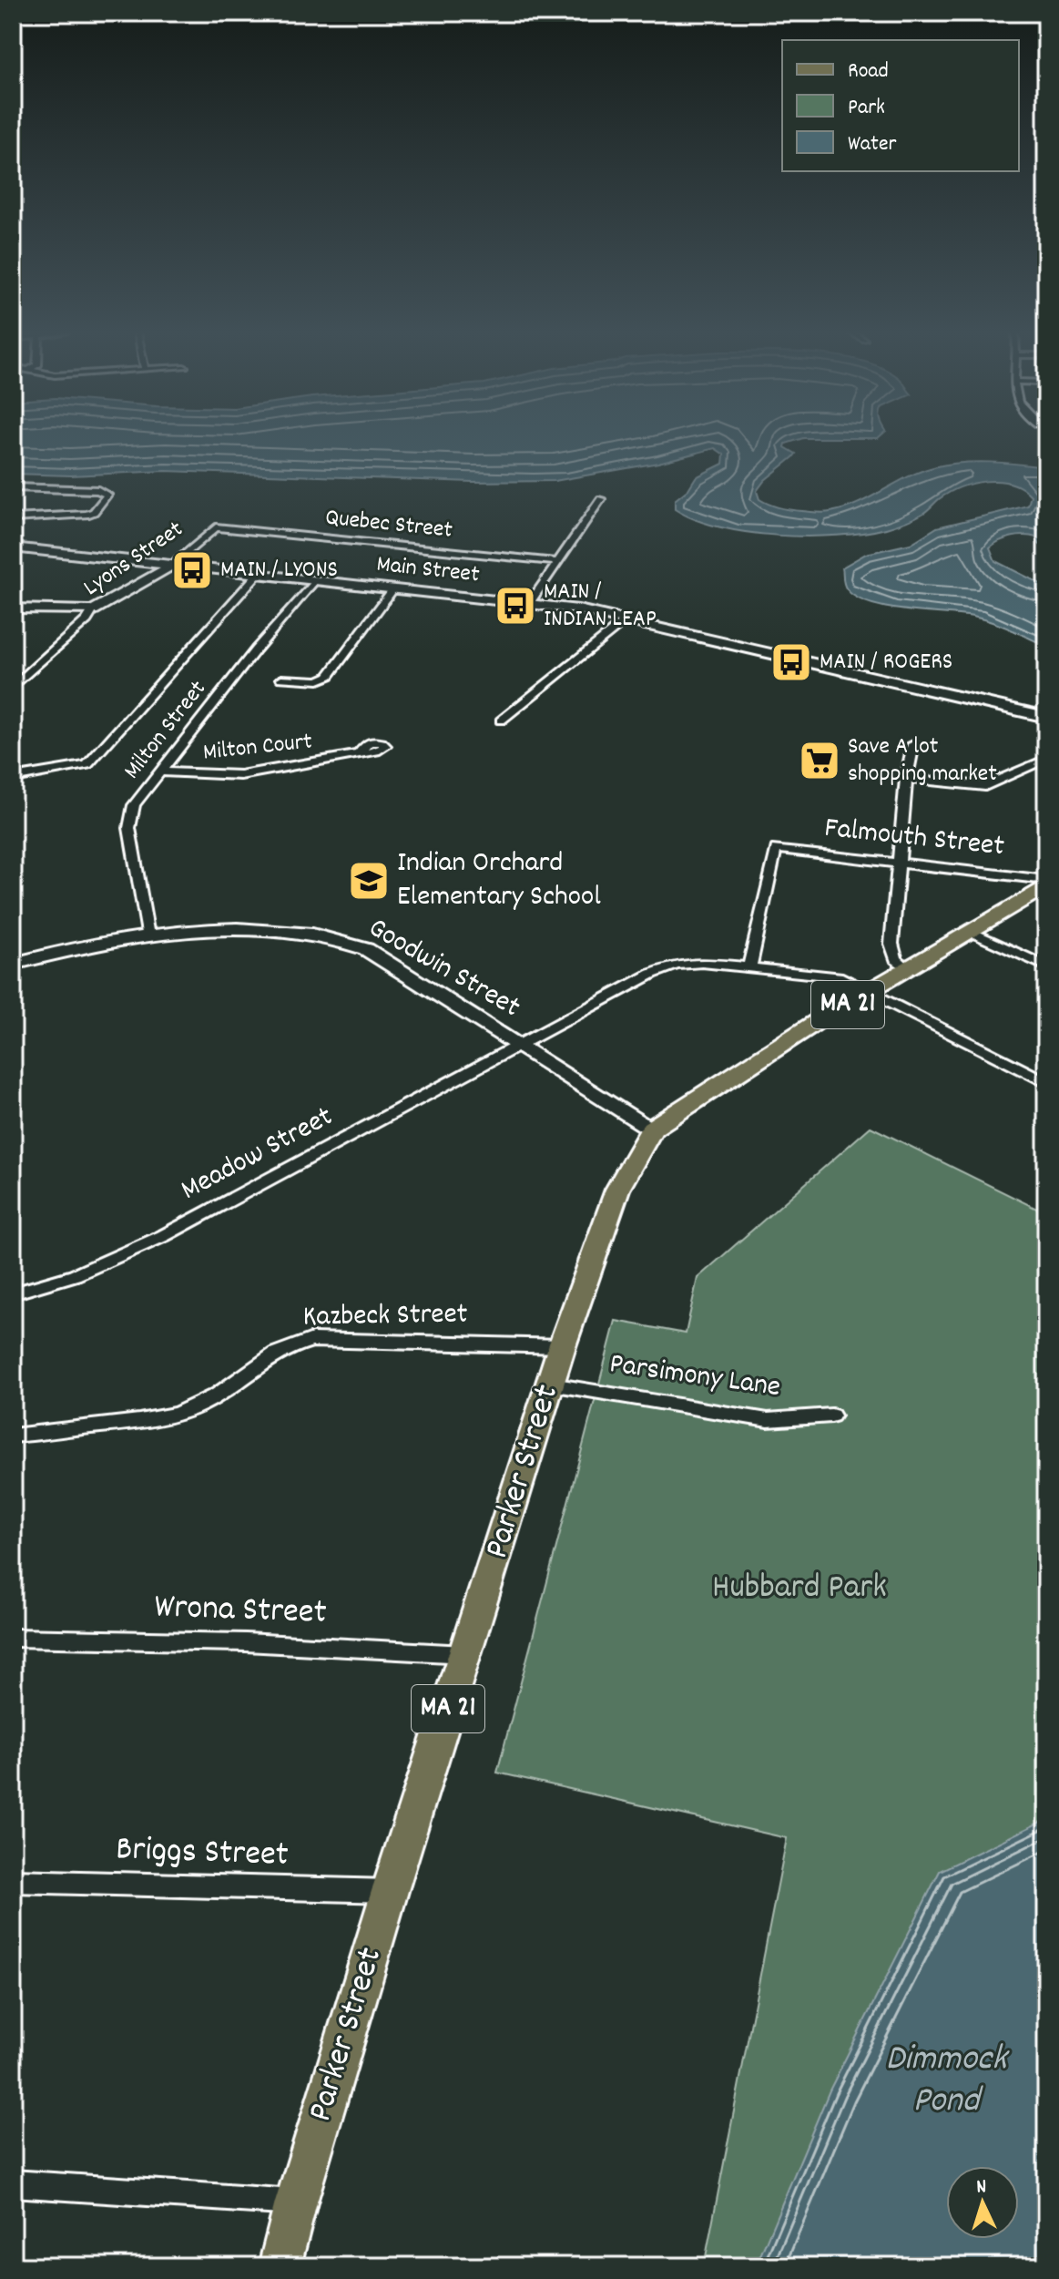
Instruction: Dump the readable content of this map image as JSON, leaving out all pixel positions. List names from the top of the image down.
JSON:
{
  "streets": {
    "main road": [
      "Lyons Street",
      "Main Street",
      "Goodwin Street",
      "MA 21",
      "Parker Street"
    ],
    "street": [
      "Quebec Street",
      "Milton Street",
      "Milton Court",
      "Falmouth Street",
      "Meadow Street",
      "Kazbeck Street",
      "Parsimony Lane",
      "Wrona Street",
      "Briggs Street"
    ]
  },
  "crossings": [
    ["Quebec Street", "Lyons Street"],
    ["Lyons Street", "Main Street"],
    ["Main Street", "Milton Street"],
    ["Milton Street", "Milton Court"],
    ["Milton Street", "Goodwin Street"],
    ["Falmouth Street", "Meadow Street"],
    ["Falmouth Street", "Parker Street"],
    ["Goodwin Street", "Meadow Street"],
    ["Goodwin Street", "Parker Street"],
    ["Meadow Street", "Parker Street"],
    ["Kazbeck Street", "Parker Street"],
    ["Parsimony Lane", "Parker Street"],
    ["Parker Street", "Wrona Street"],
    ["Parker Street", "Briggs Street"]
  ],
  "water": ["Dimmock Pond"],
  "parks": ["Hubbard Park"],
  "places": {
    "bus stop": ["MAIN / LYONS", "MAIN / INDIAN LEAP", "MAIN / ROGERS"],
    "supermarket": ["Save A lot shopping market"],
    "school or university": ["Indian Orchard Elementary School"]
  },
  "legend": ["Road", "Park", "Water"],
  "north": "top"
}
